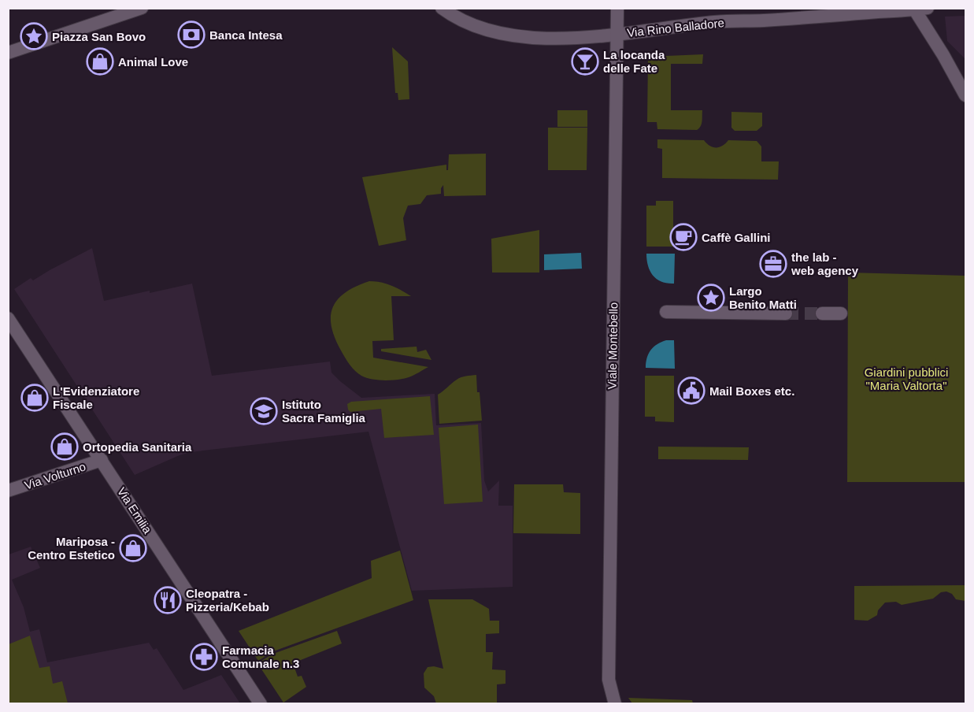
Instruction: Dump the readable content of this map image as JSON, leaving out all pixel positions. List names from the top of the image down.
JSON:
{
  "streets": {
    "street": [
      "Via Rino Balladore",
      "Viale Montebello",
      "Via Volturno",
      "Via Emilia"
    ]
  },
  "crossings": [
    ["Via Rino Balladore", "Viale Montebello"],
    ["Via Volturno", "Via Emilia"]
  ],
  "parks": ["Giardini pubblici \"Maria Valtorta\""],
  "places": {
    "bank": ["Banca Intesa"],
    "place": ["Piazza San Bovo", "Largo Benito Matti"],
    "shop": [
      "Animal Love",
      "L'Evidenziatore Fiscale",
      "Ortopedia Sanitaria",
      "Mariposa - Centro Estetico"
    ],
    "bar": ["La locanda delle Fate"],
    "cafe": ["Caffè Gallini"],
    "office": ["the lab - web agency"],
    "public building": ["Mail Boxes etc."],
    "school or university": ["Istituto Sacra Famiglia"],
    "restaurant": ["Cleopatra - Pizzeria/Kebab"],
    "pharmacy": ["Farmacia Comunale n.3"]
  }
}
